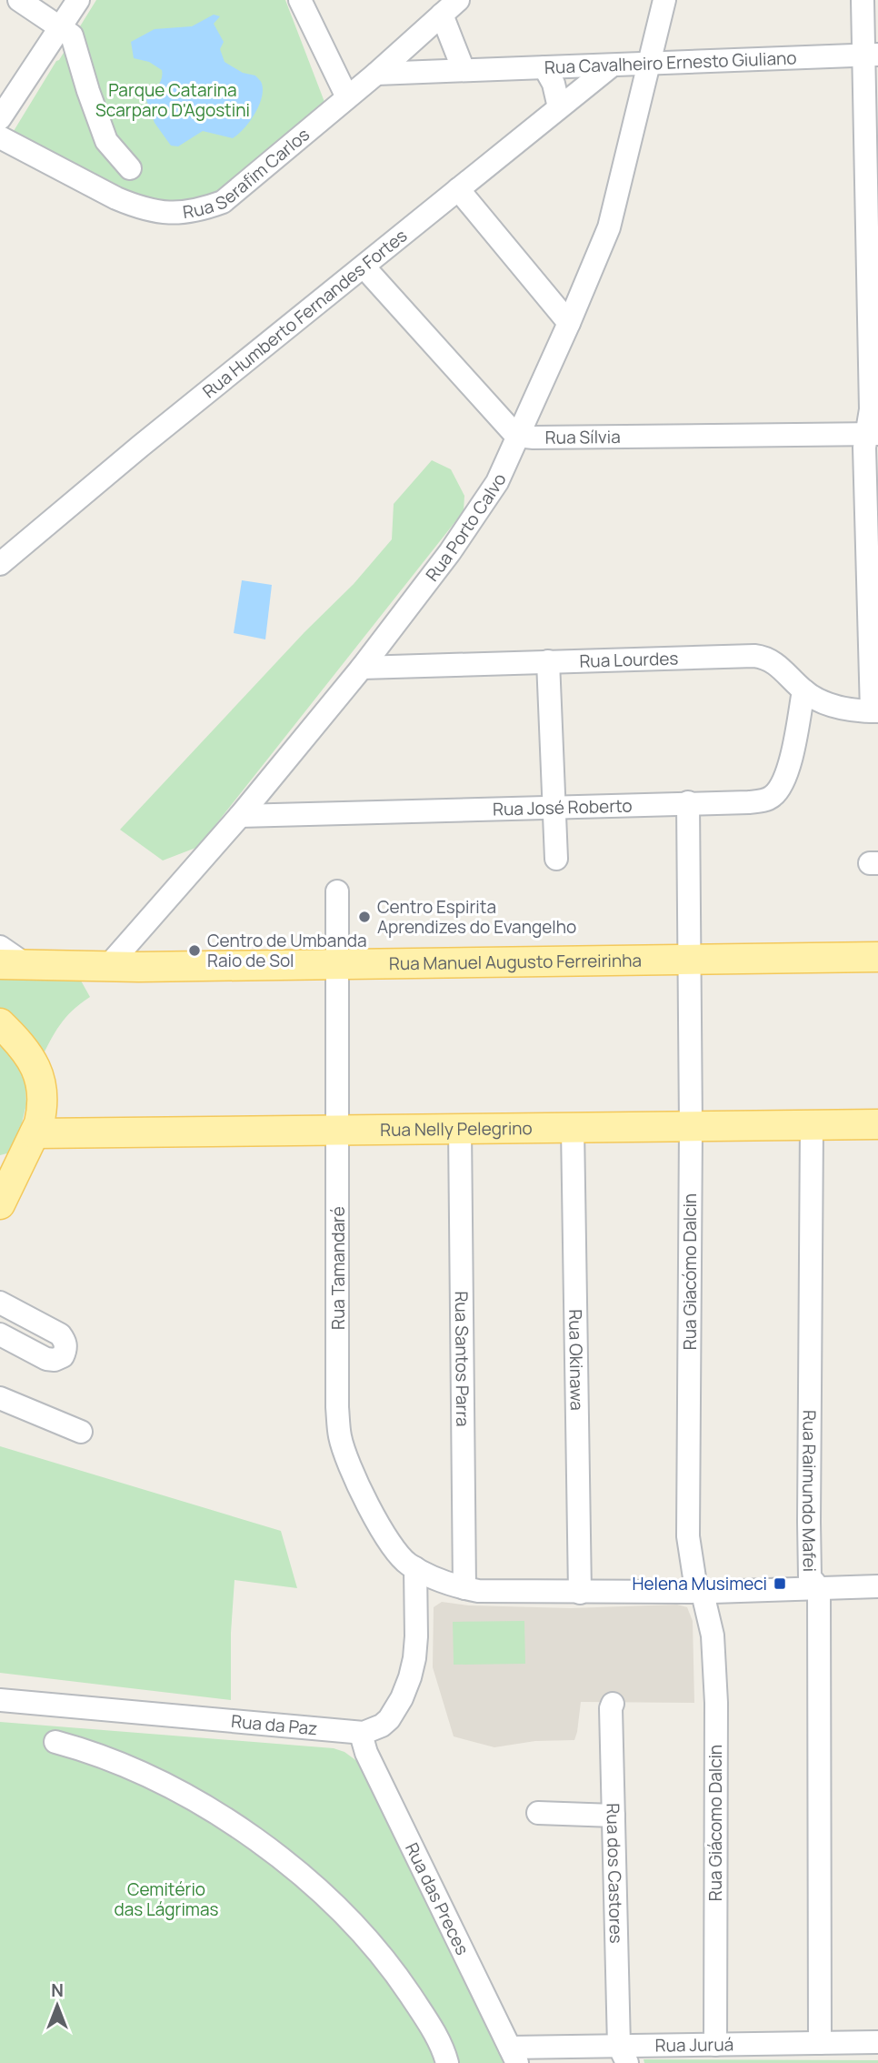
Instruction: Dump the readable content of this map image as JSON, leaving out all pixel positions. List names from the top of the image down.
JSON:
{
  "streets": {
    "main road": ["Rua Manuel Augusto Ferreirinha", "Rua Nelly Pelegrino"],
    "street": [
      "Rua Cavalheiro Ernesto Giuliano",
      "Rua Serafim Carlos",
      "Rua Humberto Fernandes Fortes",
      "Rua Sílvia",
      "Rua Porto Calvo",
      "Rua Lourdes",
      "Rua José Roberto",
      "Rua Tamandaré",
      "Rua Giacómo Dalcin",
      "Rua Santos Parra",
      "Rua Okinawa",
      "Rua Raimundo Mafei",
      "Rua da Paz",
      "Rua Giácomo Dalcin",
      "Rua dos Castores",
      "Rua das Preces",
      "Rua Juruá"
    ]
  },
  "crossings": [
    ["Rua Cavalheiro Ernesto Giuliano", "Rua Serafim Carlos"],
    ["Rua Cavalheiro Ernesto Giuliano", "Rua Humberto Fernandes Fortes"],
    ["Rua Cavalheiro Ernesto Giuliano", "Rua Porto Calvo"],
    ["Rua Sílvia", "Rua Porto Calvo"],
    ["Rua Porto Calvo", "Rua Lourdes"],
    ["Rua Porto Calvo", "Rua José Roberto"],
    ["Rua Porto Calvo", "Rua Manuel Augusto Ferreirinha"],
    ["Rua Lourdes", "Rua José Roberto"],
    ["Rua Manuel Augusto Ferreirinha", "Rua Tamandaré"],
    ["Rua Manuel Augusto Ferreirinha", "Rua Giacómo Dalcin"],
    ["Rua Nelly Pelegrino", "Rua Tamandaré"],
    ["Rua Nelly Pelegrino", "Rua Giacómo Dalcin"],
    ["Rua Nelly Pelegrino", "Rua Santos Parra"],
    ["Rua Nelly Pelegrino", "Rua Okinawa"],
    ["Rua Nelly Pelegrino", "Rua Raimundo Mafei"],
    ["Rua Tamandaré", "Rua Giacómo Dalcin"],
    ["Rua Tamandaré", "Rua Santos Parra"],
    ["Rua Tamandaré", "Rua Okinawa"],
    ["Rua Tamandaré", "Rua Raimundo Mafei"],
    ["Rua Tamandaré", "Rua Giácomo Dalcin"],
    ["Rua Giacómo Dalcin", "Rua Giácomo Dalcin"],
    ["Rua Raimundo Mafei", "Rua Juruá"],
    ["Rua da Paz", "Rua das Preces"],
    ["Rua Giácomo Dalcin", "Rua Juruá"],
    ["Rua dos Castores", "Rua Juruá"],
    ["Rua das Preces", "Rua Juruá"]
  ],
  "parks": ["Parque Catarina Scarparo D'Agostini", "Cemitério das Lágrimas"],
  "places": {
    "other": ["Centro Espirita Aprendizes do Evangelho", "Centro de Umbanda Raio de Sol"],
    "transit": ["Helena Musimeci"]
  },
  "north": "top"
}
